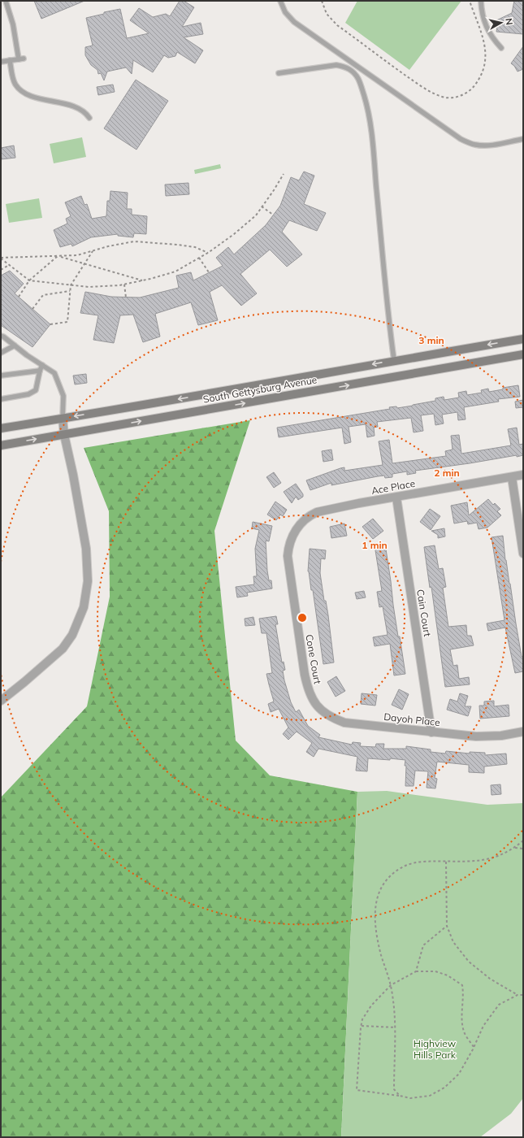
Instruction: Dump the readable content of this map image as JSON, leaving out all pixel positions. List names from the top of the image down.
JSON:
{
  "streets": {
    "main road": ["South Gettysburg Avenue"],
    "street": [
      "Ace Place",
      "Cain Court",
      "Cone Court",
      "Dayoh Place"
    ]
  },
  "crossings": [
    ["Ace Place", "Cain Court"],
    ["Ace Place", "Cone Court"],
    ["Cain Court", "Dayoh Place"],
    ["Cone Court", "Dayoh Place"]
  ],
  "parks": ["Highview Hills Park"],
  "north": "right",
  "rings": ["3 min", "2 min", "1 min"]
}
